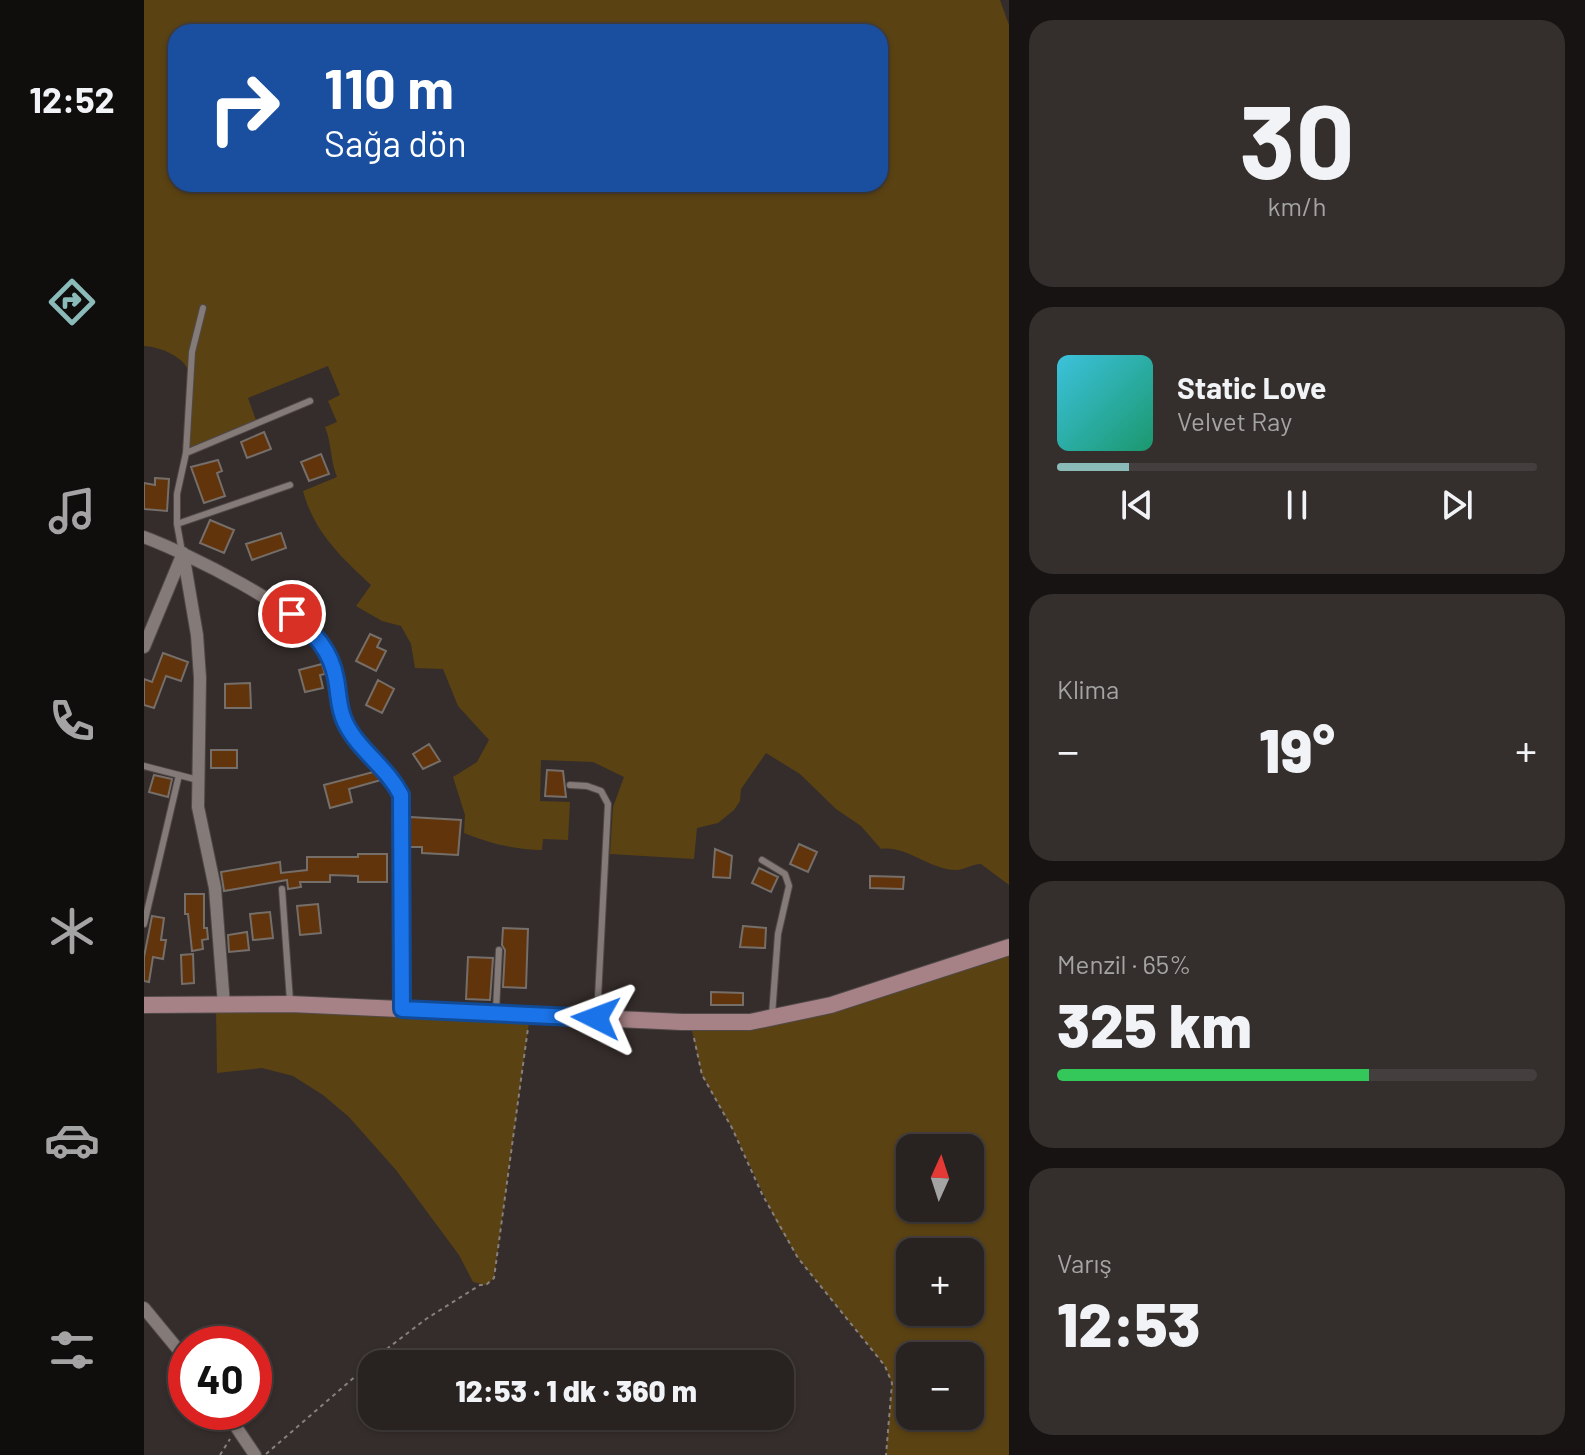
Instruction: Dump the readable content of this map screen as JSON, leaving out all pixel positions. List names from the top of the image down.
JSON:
{
  "north": "top",
  "page": {
    "tabs": "12:52",
    "tile": [
      ["30", "km/h"],
      "Klima",
      ["Menzil · 65%", "325 km"],
      ["Varış", "12:53"]
    ],
    "turn": ["110 m", "Sağa dön"],
    "song": ["Static Love", "Velvet Ray"],
    "heat": ["−", "19°", "+"],
    "map_buttons": ["+", "−"],
    "limit": "40",
    "trip": "12:53 · 1 dk · 360 m"
  }
}
